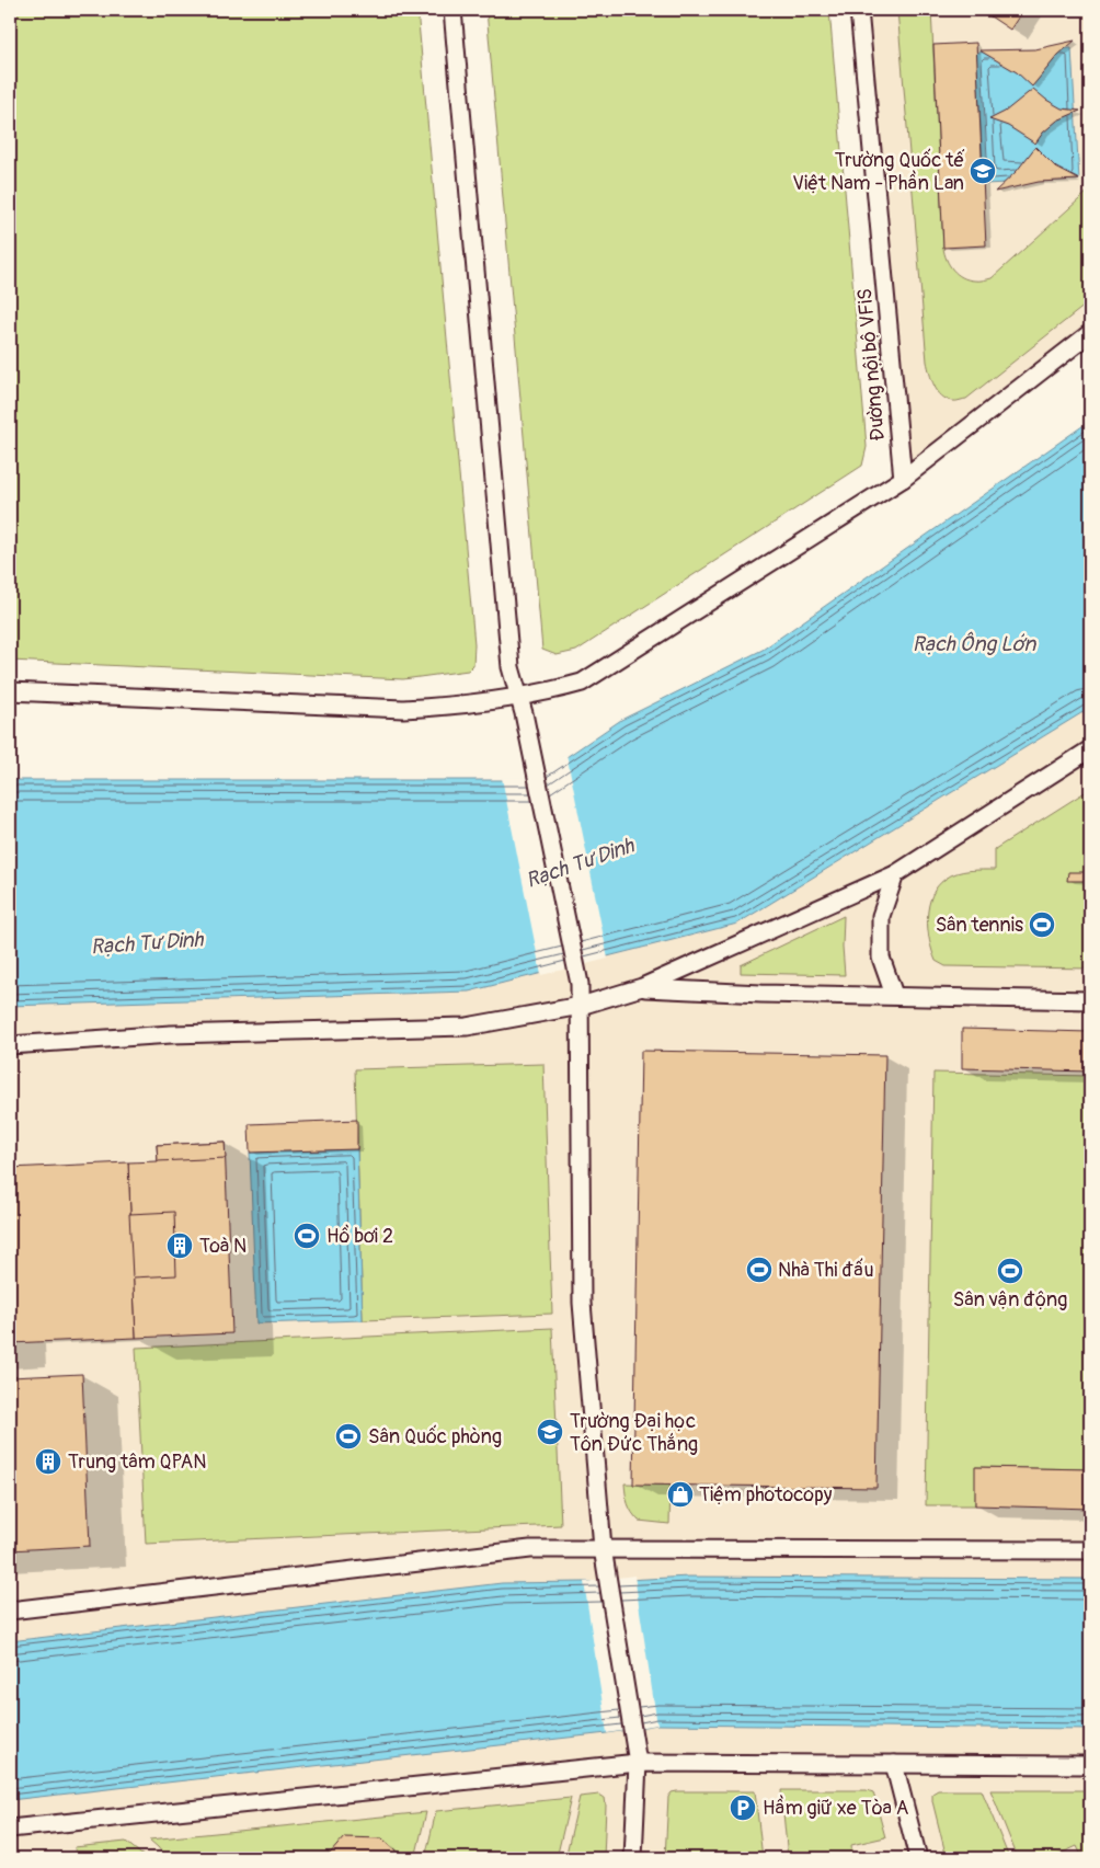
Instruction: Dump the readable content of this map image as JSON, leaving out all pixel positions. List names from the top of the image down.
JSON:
{
  "streets": {
    "lane": ["Đường nội bộ VFiS"]
  },
  "water": ["Rạch Ông Lớn", "Rạch Tư Dinh"],
  "places": {
    "school or university": ["Trường Quốc tế Việt Nam - Phần Lan", "Trường Đại học Tôn Đức Thắng"],
    "sports": [
      "Sân tennis",
      "Hồ bơi 2",
      "Nhà Thi đấu",
      "Sân vận động",
      "Sân Quốc phòng"
    ],
    "building": ["Toà N", "Trung tâm QPAN"],
    "shop": ["Tiệm photocopy"],
    "parking": ["Hầm giữ xe Tòa A"]
  }
}
